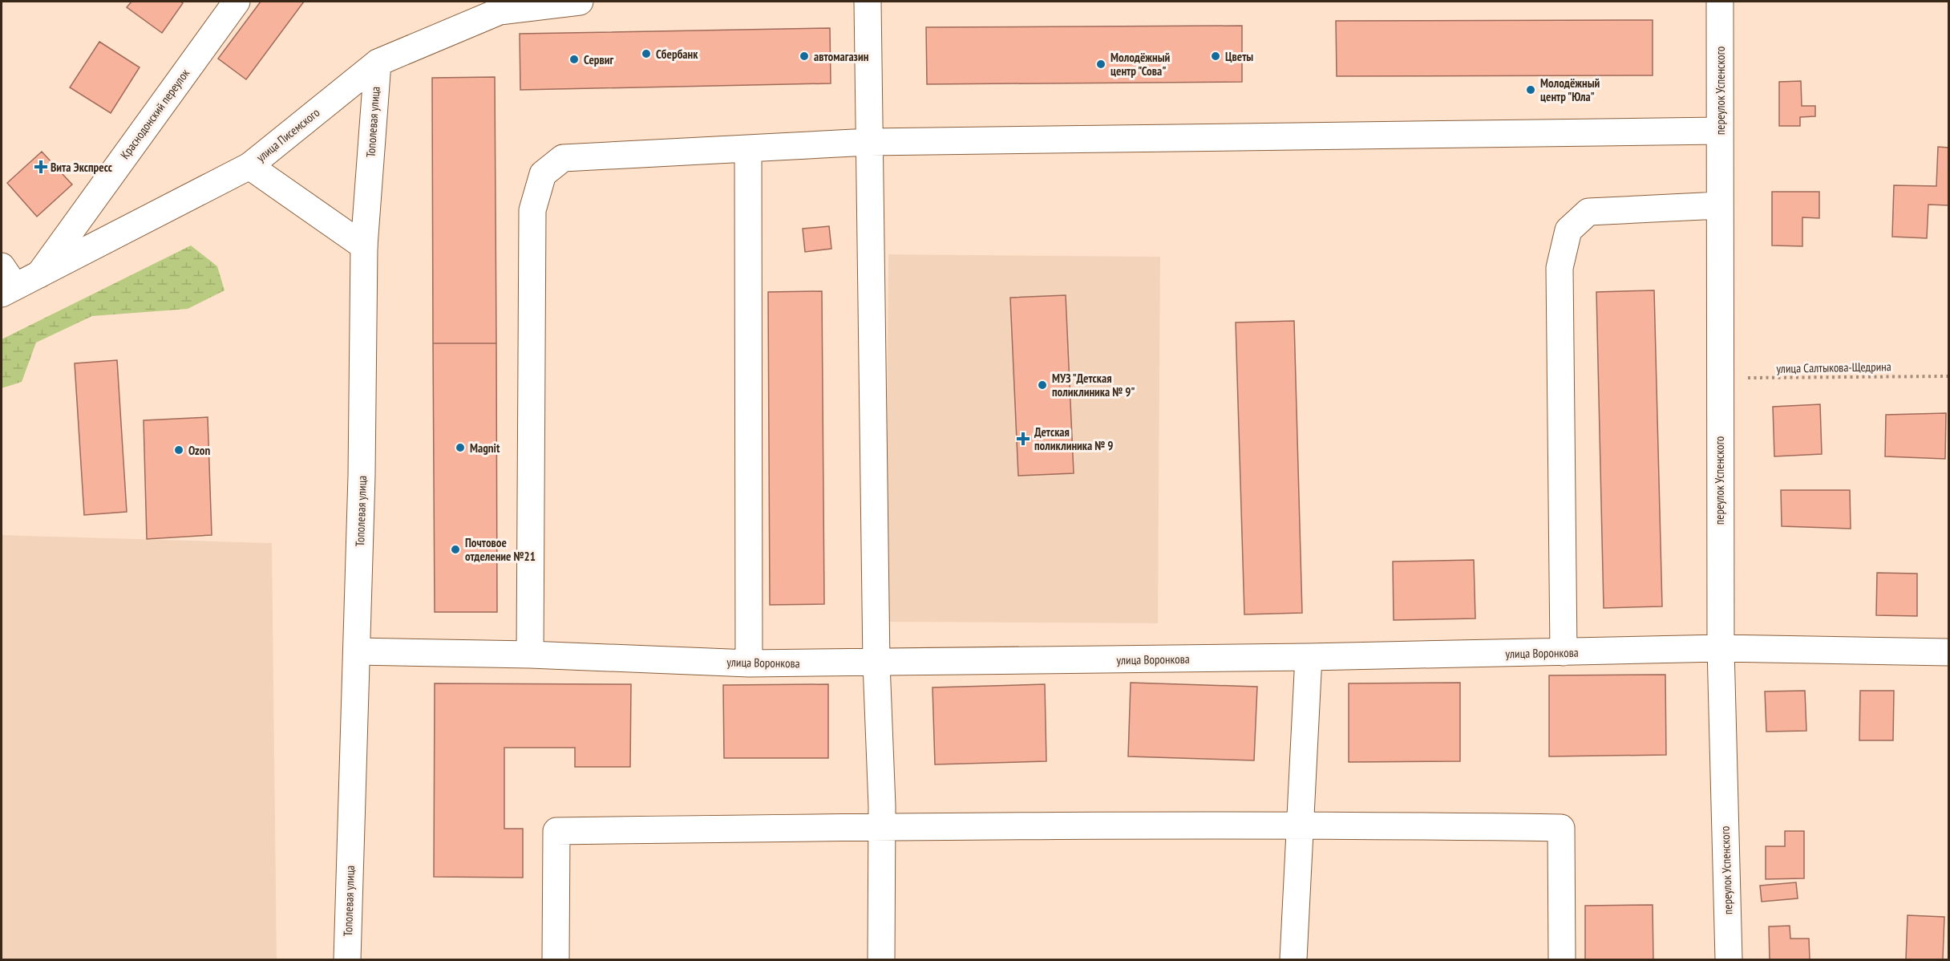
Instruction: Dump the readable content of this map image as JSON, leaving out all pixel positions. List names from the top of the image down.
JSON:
{
  "streets": {
    "street": [
      "переулок Успенского",
      "Краснодонский переулок",
      "Тополевая улица",
      "улица Писемского",
      "улица Воронкова"
    ],
    "path": ["улица Салтыкова-Щедрина"]
  },
  "crossings": [
    ["переулок Успенского", "улица Салтыкова-Щедрина"],
    ["переулок Успенского", "улица Воронкова"],
    ["Краснодонский переулок", "улица Писемского"],
    ["Тополевая улица", "улица Писемского"],
    ["Тополевая улица", "улица Воронкова"]
  ],
  "places": {
    "other": [
      "Сбербанк",
      "автомагазин",
      "Цветы",
      "Сервиг",
      "Молодёжный центр \"Сова\"",
      "Молодёжный центр \"Юла\"",
      "МУЗ \"Детская поликлиника № 9\"",
      "Magnit",
      "Ozon",
      "Почтовое отделение №21"
    ],
    "health": ["Вита Экспресс", "Детская поликлиника № 9"]
  }
}
